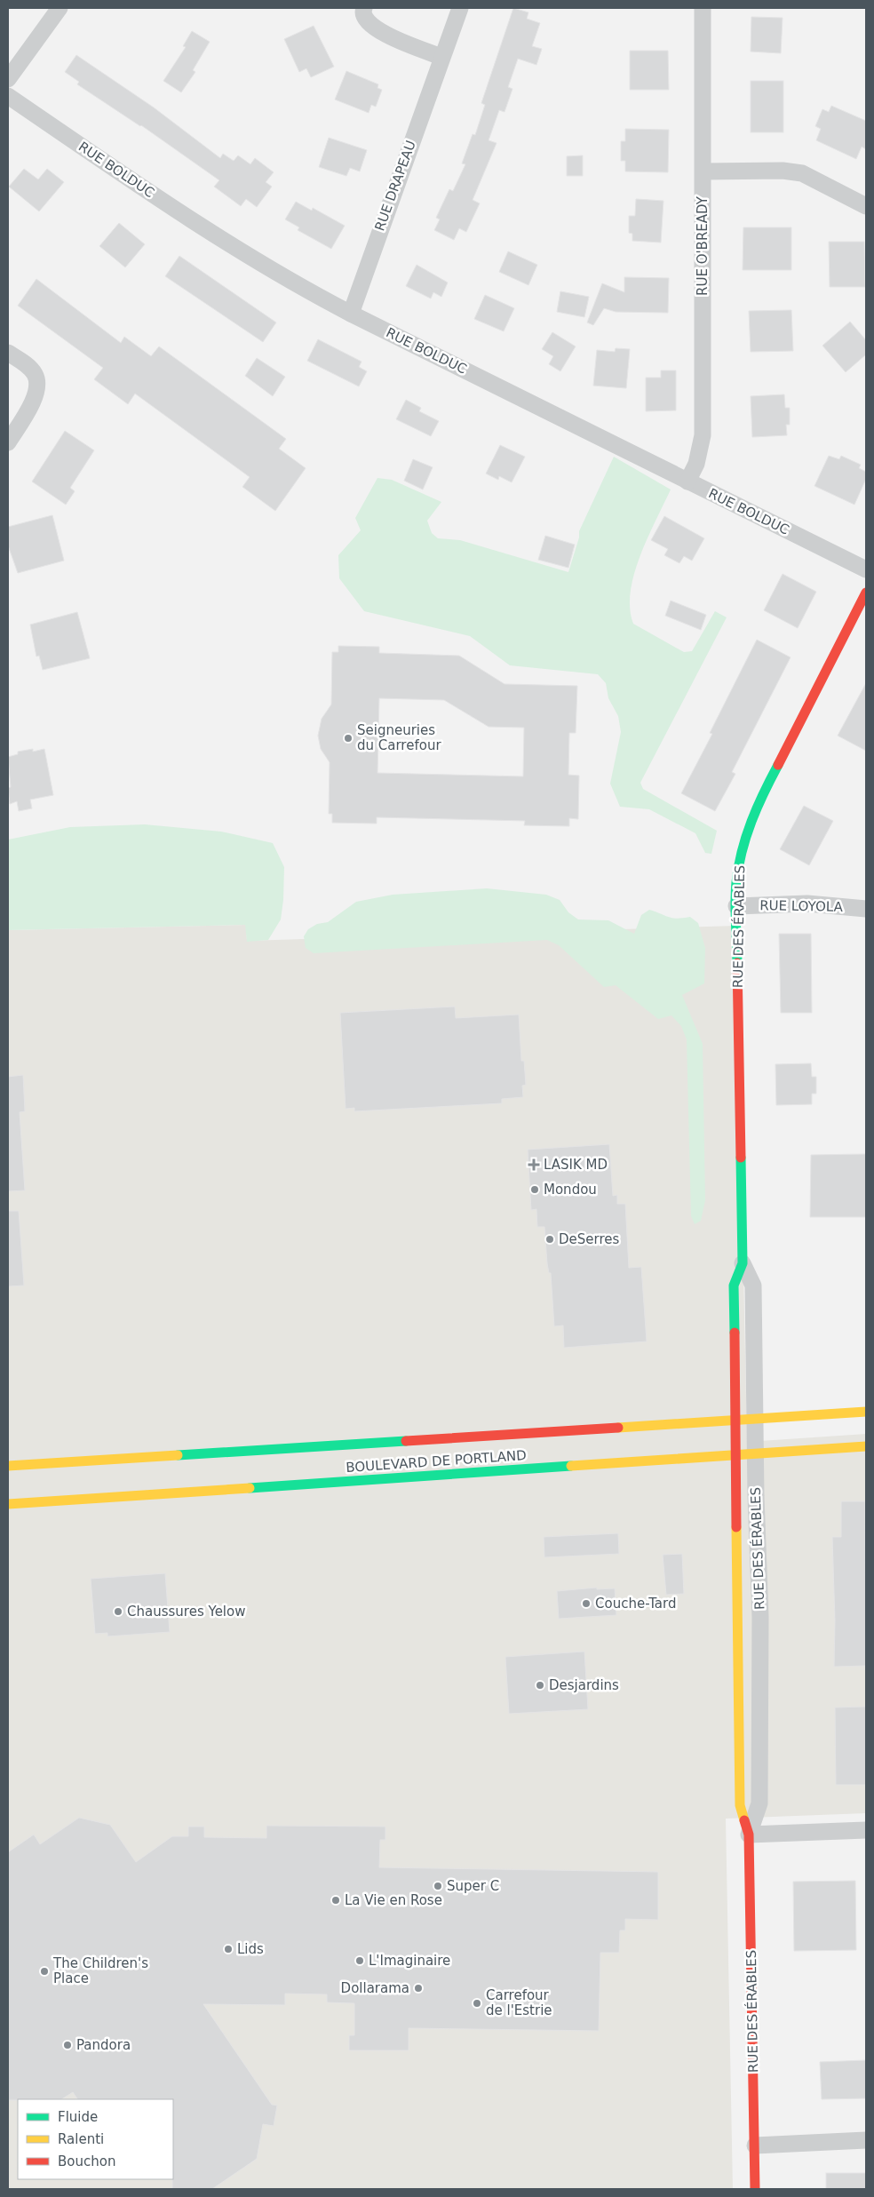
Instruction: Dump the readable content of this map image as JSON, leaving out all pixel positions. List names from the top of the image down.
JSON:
{
  "streets": {
    "main road": ["RUE DES ÉRABLES", "BOULEVARD DE PORTLAND"],
    "street": [
      "RUE BOLDUC",
      "RUE DRAPEAU",
      "RUE O'BREADY",
      "RUE LOYOLA"
    ]
  },
  "crossings": [
    ["RUE BOLDUC", "RUE DRAPEAU"],
    ["RUE BOLDUC", "RUE O'BREADY"],
    ["RUE LOYOLA", "RUE DES ÉRABLES"],
    ["RUE DES ÉRABLES", "BOULEVARD DE PORTLAND"]
  ],
  "places": {
    "other": [
      "Seigneuries du Carrefour",
      "Mondou",
      "DeSerres",
      "Couche-Tard",
      "Chaussures Yelow",
      "Desjardins",
      "Super C",
      "La Vie en Rose",
      "Lids",
      "L'Imaginaire",
      "The Children's Place",
      "Dollarama",
      "Carrefour de l'Estrie",
      "Pandora"
    ],
    "health": ["LASIK MD"]
  },
  "legend": ["Fluide", "Ralenti", "Bouchon"]
}
